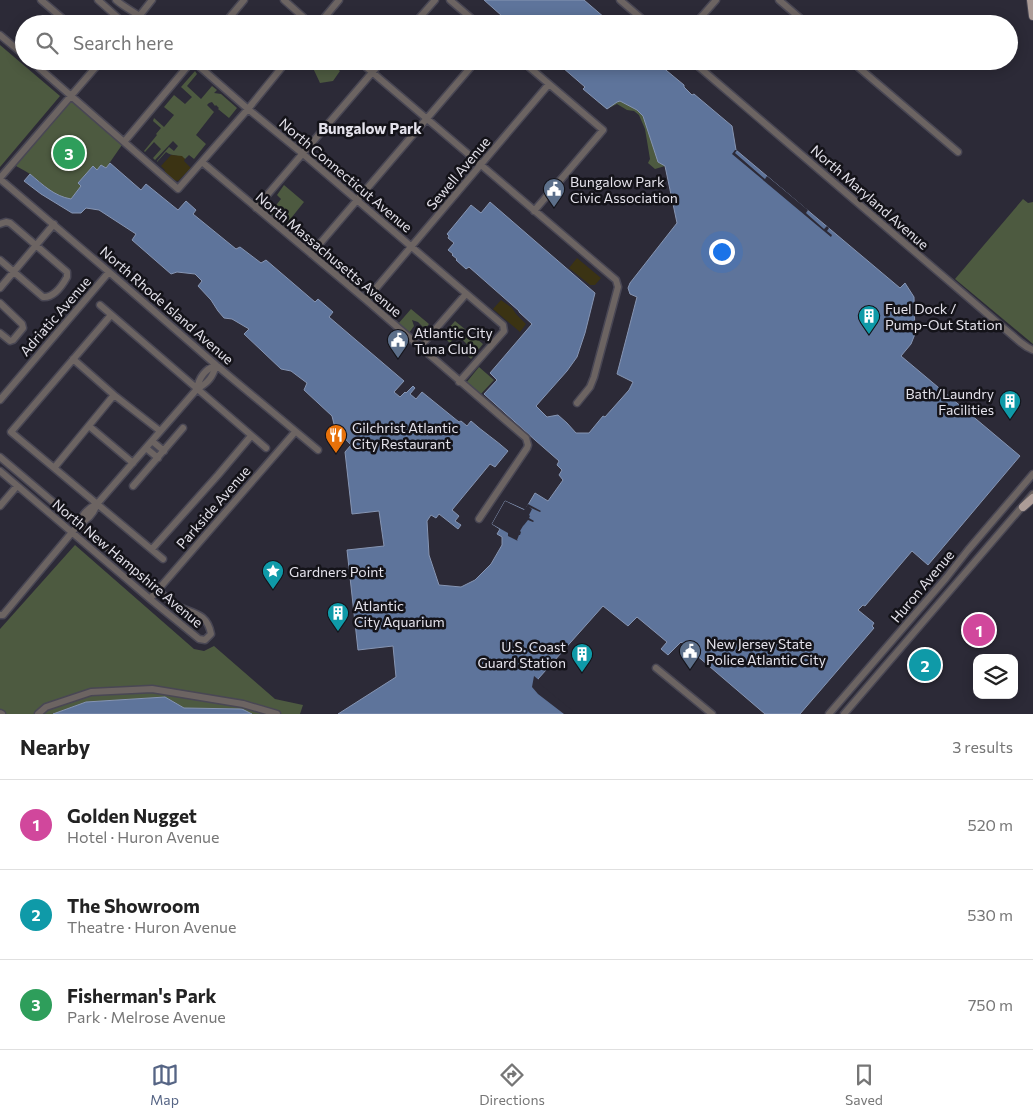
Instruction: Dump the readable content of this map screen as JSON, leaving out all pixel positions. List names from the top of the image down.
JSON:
{
  "streets": {
    "street": [
      "Sewell Avenue",
      "North Connecticut Avenue",
      "North Maryland Avenue",
      "North Massachusetts Avenue",
      "North Rhode Island Avenue",
      "Adriatic Avenue",
      "Parkside Avenue",
      "North New Hampshire Avenue",
      "Huron Avenue"
    ]
  },
  "crossings": [
    ["Sewell Avenue", "North Connecticut Avenue"],
    ["Sewell Avenue", "North Massachusetts Avenue"],
    ["North Connecticut Avenue", "North Massachusetts Avenue"],
    ["North Rhode Island Avenue", "Adriatic Avenue"],
    ["North Rhode Island Avenue", "Parkside Avenue"],
    ["Parkside Avenue", "North New Hampshire Avenue"]
  ],
  "districts": ["Bungalow Park"],
  "places": {
    "public building": ["Bungalow Park Civic Association", "Atlantic City Tuna Club", "New Jersey State Police Atlantic City"],
    "building": [
      "Fuel Dock / Pump-Out Station",
      "Bath/Laundry Facilities",
      "Atlantic City Aquarium",
      "U.S. Coast Guard Station"
    ],
    "restaurant": ["Gilchrist Atlantic City Restaurant"],
    "place": ["Gardners Point"]
  },
  "page": {
    "search": "Search here",
    "pins": ["3", "1", "2"],
    "heading": ["Nearby", "3 results"],
    "list": [
      {
        "mark": "1",
        "name": "Golden Nugget",
        "note": "Hotel · Huron Avenue",
        "value": "520 m"
      },
      {
        "mark": "2",
        "name": "The Showroom",
        "note": "Theatre · Huron Avenue",
        "value": "530 m"
      },
      {
        "mark": "3",
        "name": "Fisherman's Park",
        "note": "Park · Melrose Avenue",
        "value": "750 m"
      }
    ],
    "nav": ["Map", "Directions", "Saved"]
  }
}
